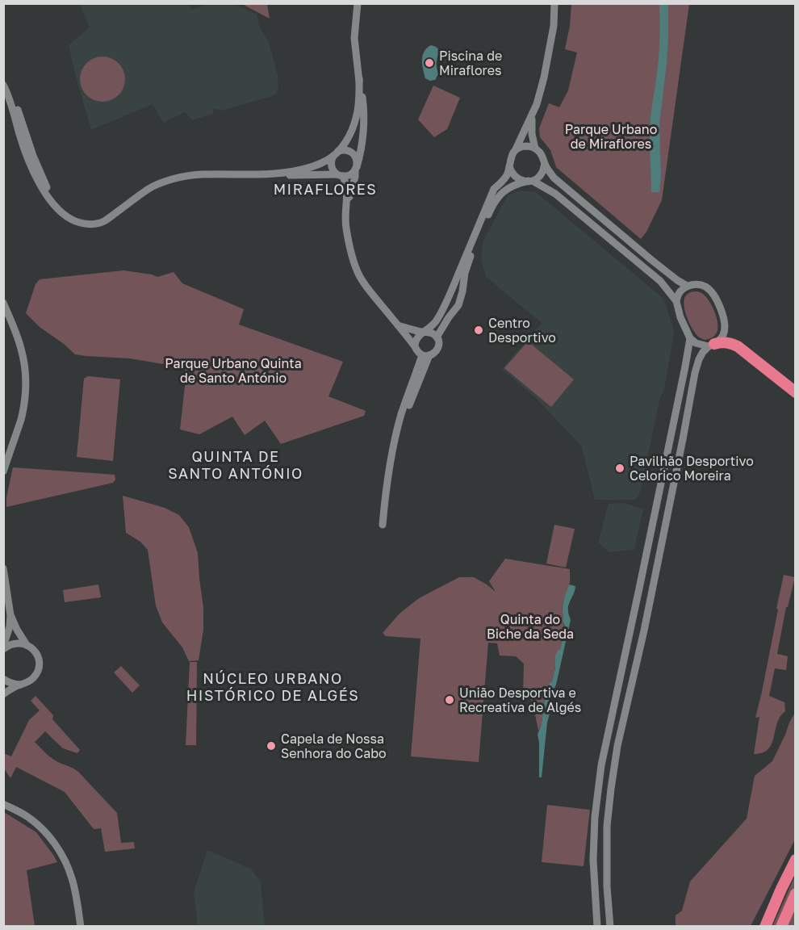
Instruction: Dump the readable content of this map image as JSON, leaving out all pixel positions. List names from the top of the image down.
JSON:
{
  "districts": ["MIRAFLORES", "QUINTA DE SANTO ANTÓNIO", "NÚCLEO URBANO HISTÓRICO DE ALGÉS"],
  "parks": ["Parque Urbano de Miraflores", "Parque Urbano Quinta de Santo António", "Quinta do Biche da Seda"],
  "places": [
    "Piscina de Miraflores",
    "Centro Desportivo",
    "Pavilhão Desportivo Celorico Moreira",
    "União Desportiva e Recreativa de Algés",
    "Capela de Nossa Senhora do Cabo"
  ]
}
